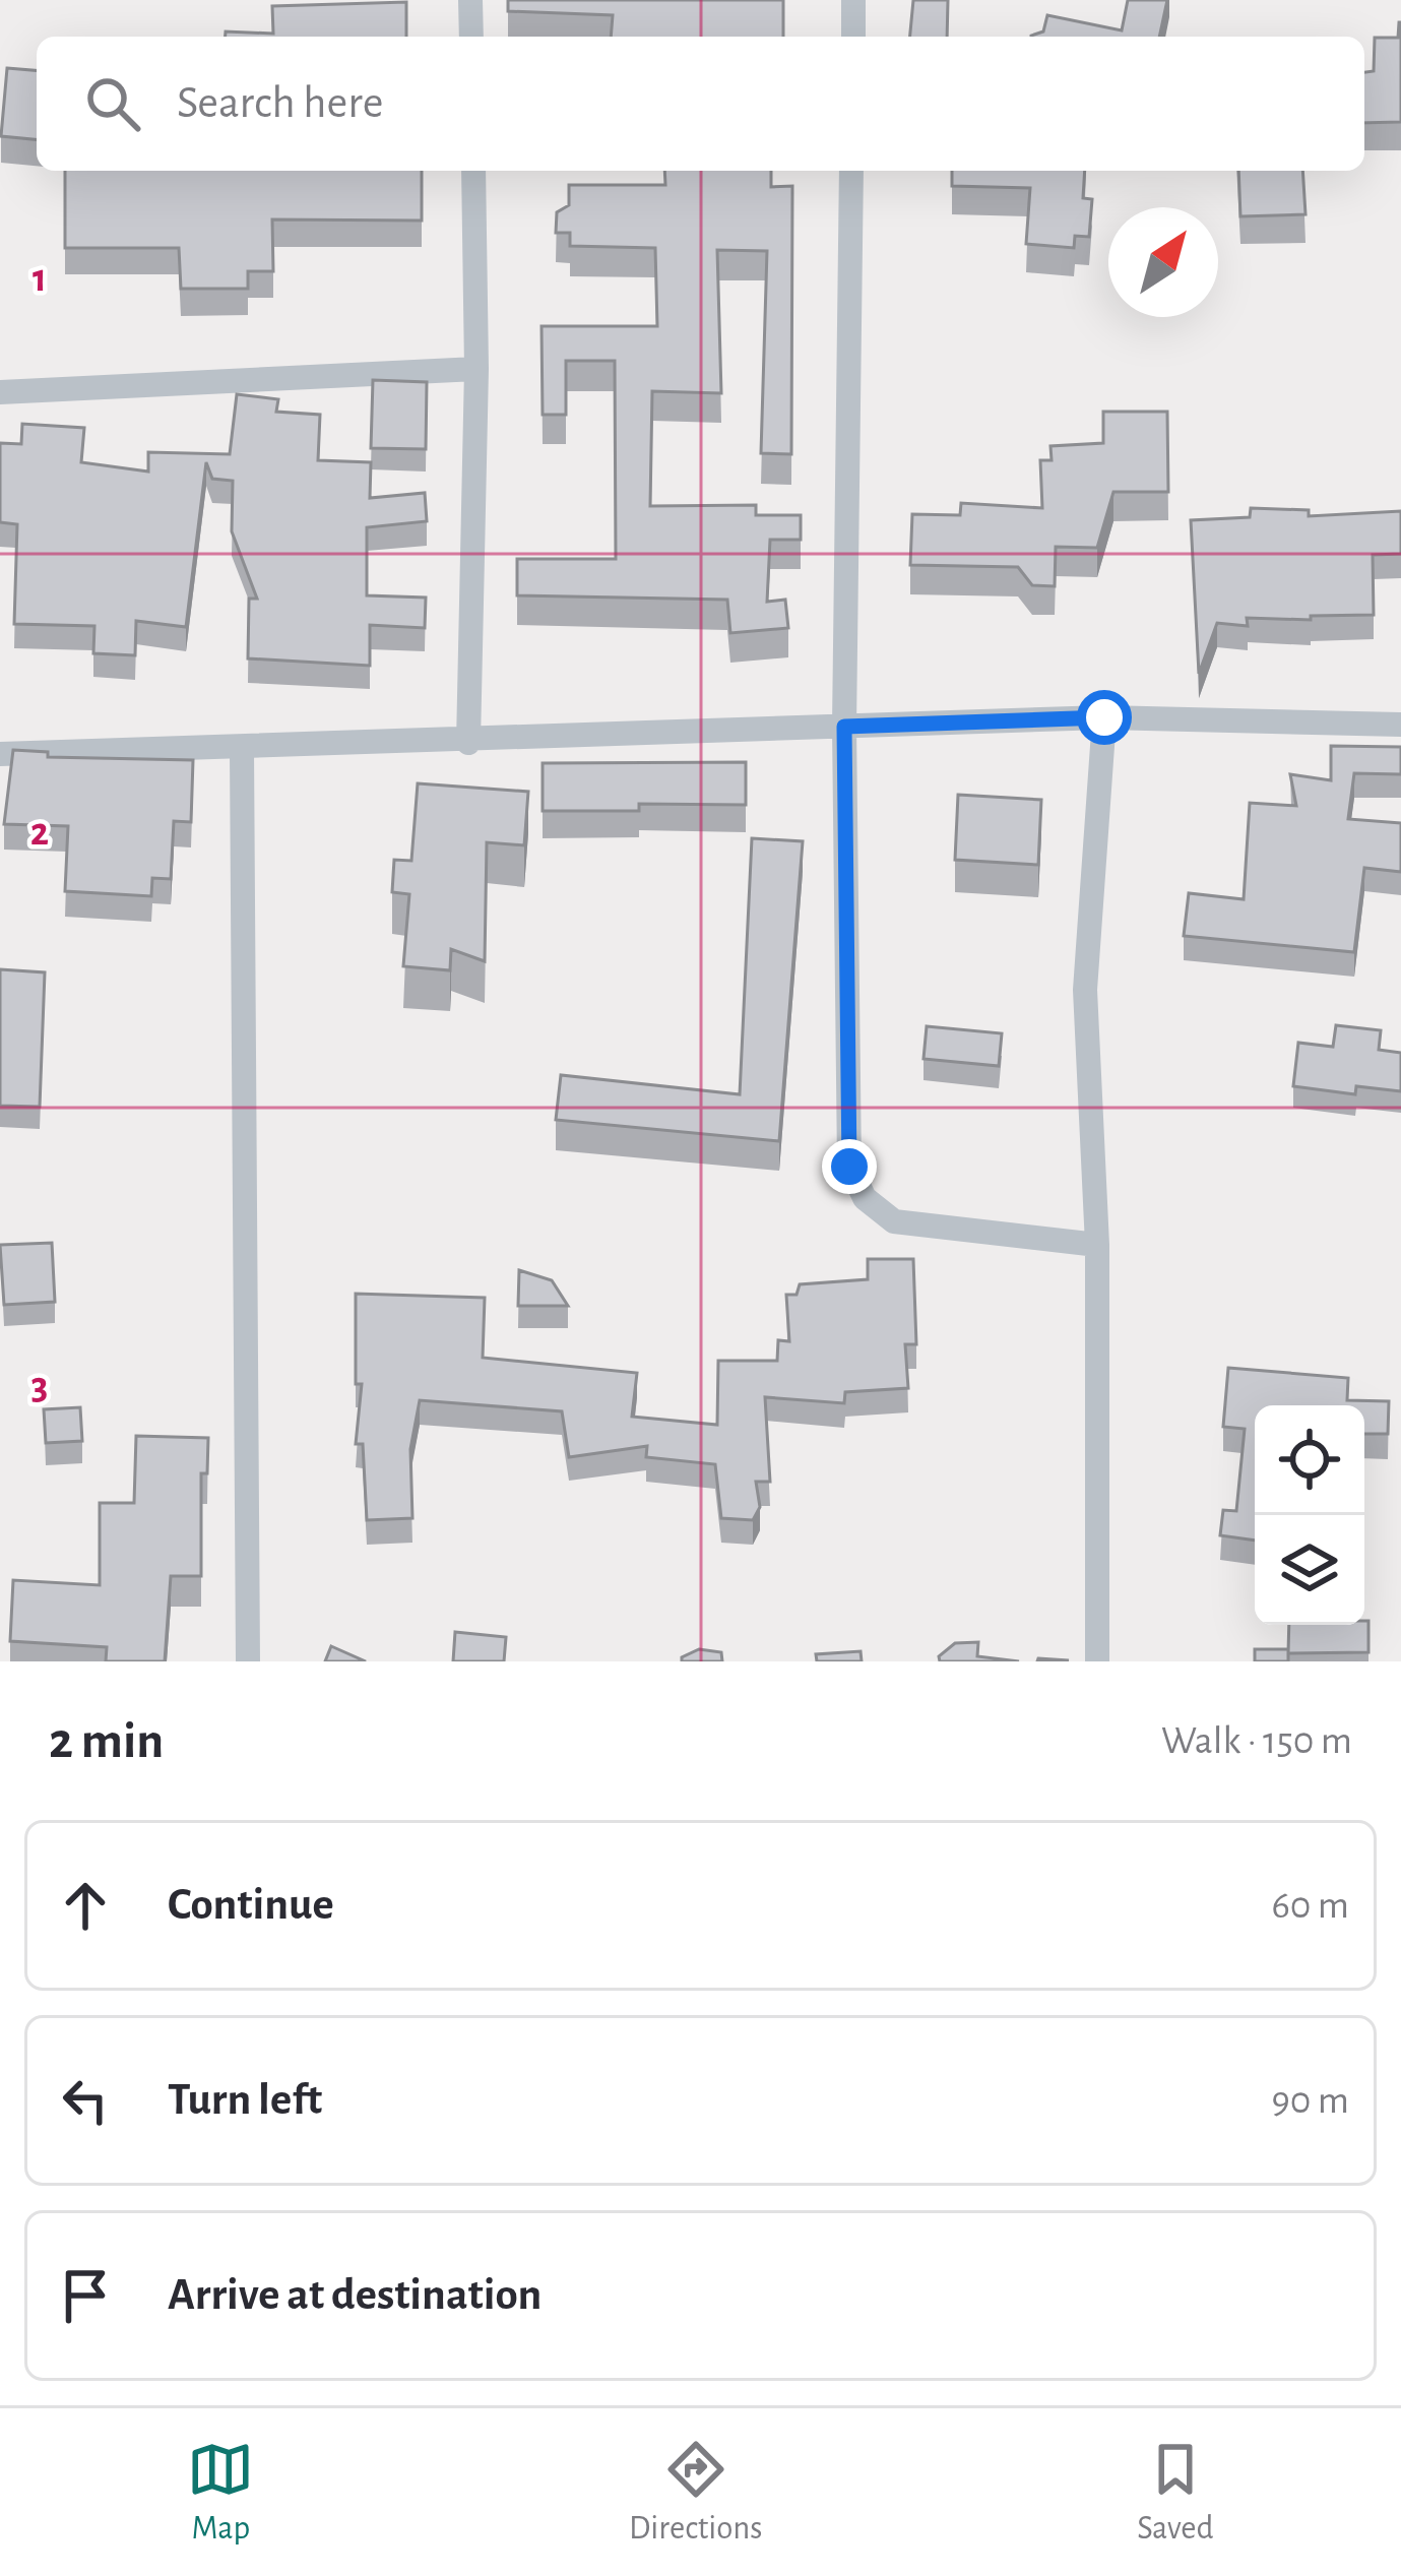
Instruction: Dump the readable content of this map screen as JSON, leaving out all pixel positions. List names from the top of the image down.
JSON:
{
  "north": "top right",
  "page": {
    "search": "Search here",
    "heading": ["2 min", "Walk · 150 m"],
    "list": [
      ["Continue", "60 m"],
      ["Turn left", "90 m"],
      "Arrive at destination"
    ],
    "nav": ["Map", "Directions", "Saved"]
  },
  "grid": {
    "rows": ["1", "2", "3"]
  }
}
